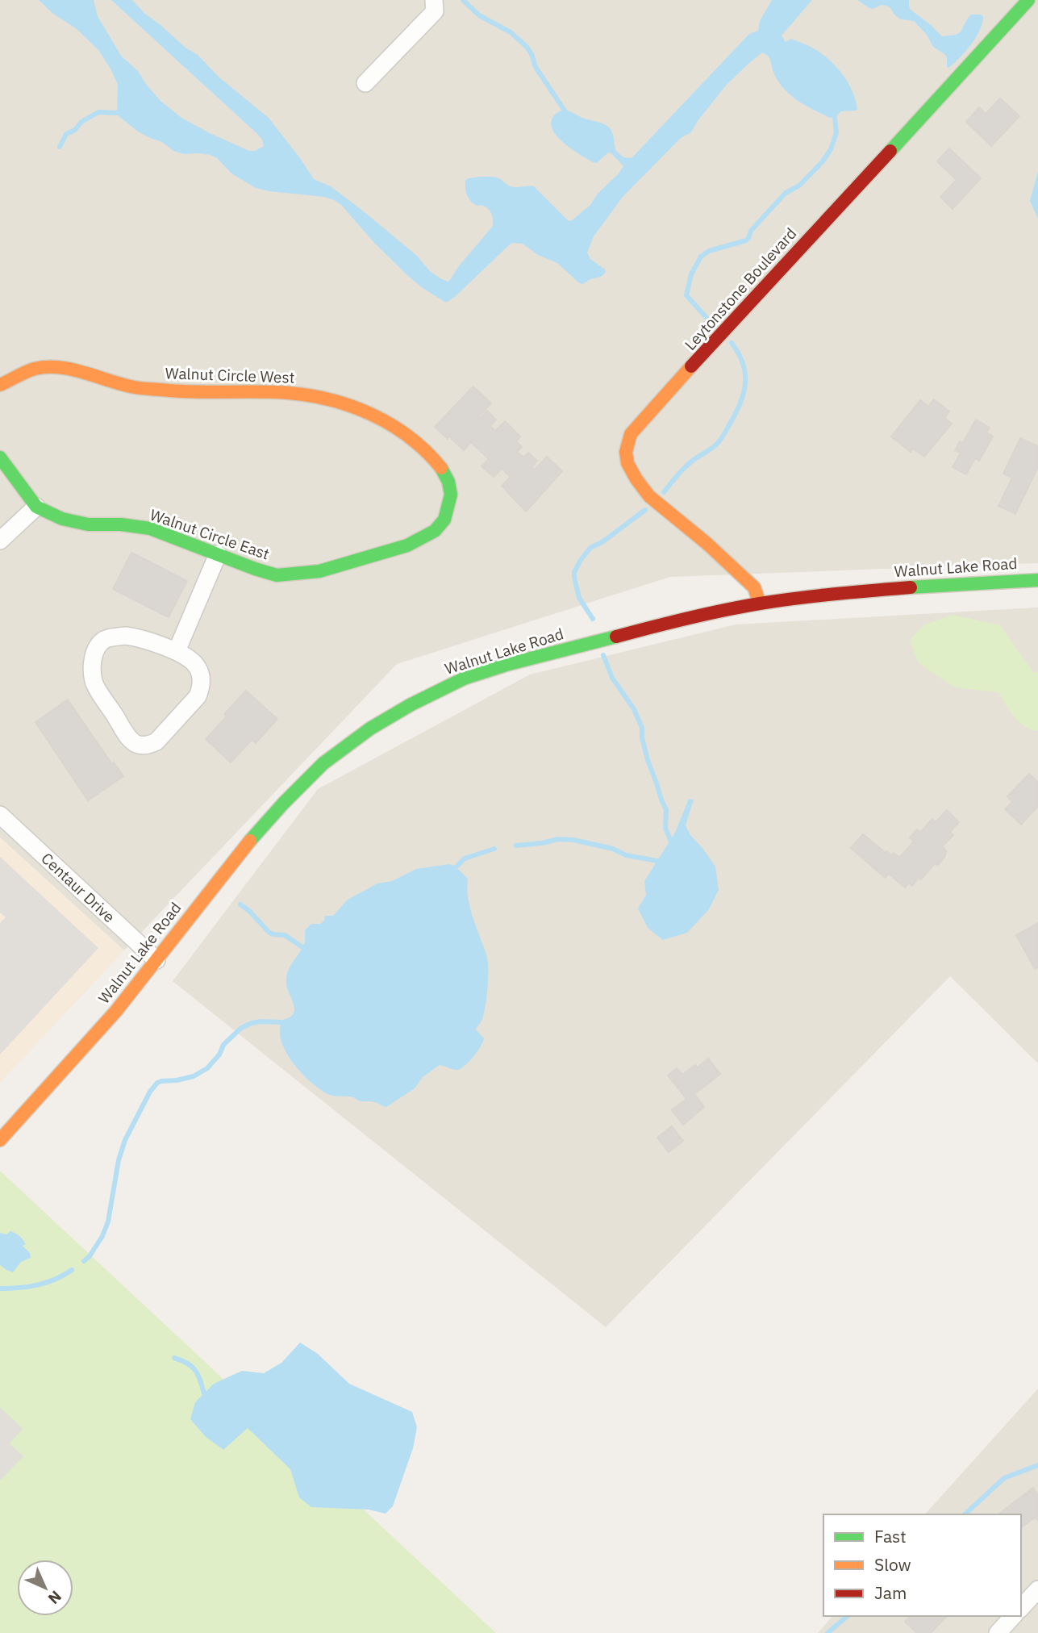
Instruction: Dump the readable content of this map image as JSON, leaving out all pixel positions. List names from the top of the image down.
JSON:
{
  "streets": {
    "street": [
      "Leytonstone Boulevard",
      "Walnut Circle West",
      "Walnut Circle East",
      "Walnut Lake Road",
      "Centaur Drive"
    ]
  },
  "crossings": [
    ["Leytonstone Boulevard", "Walnut Lake Road"],
    ["Walnut Circle West", "Walnut Circle East"],
    ["Walnut Lake Road", "Centaur Drive"]
  ],
  "legend": ["Fast", "Slow", "Jam"],
  "north": "bottom right"
}
